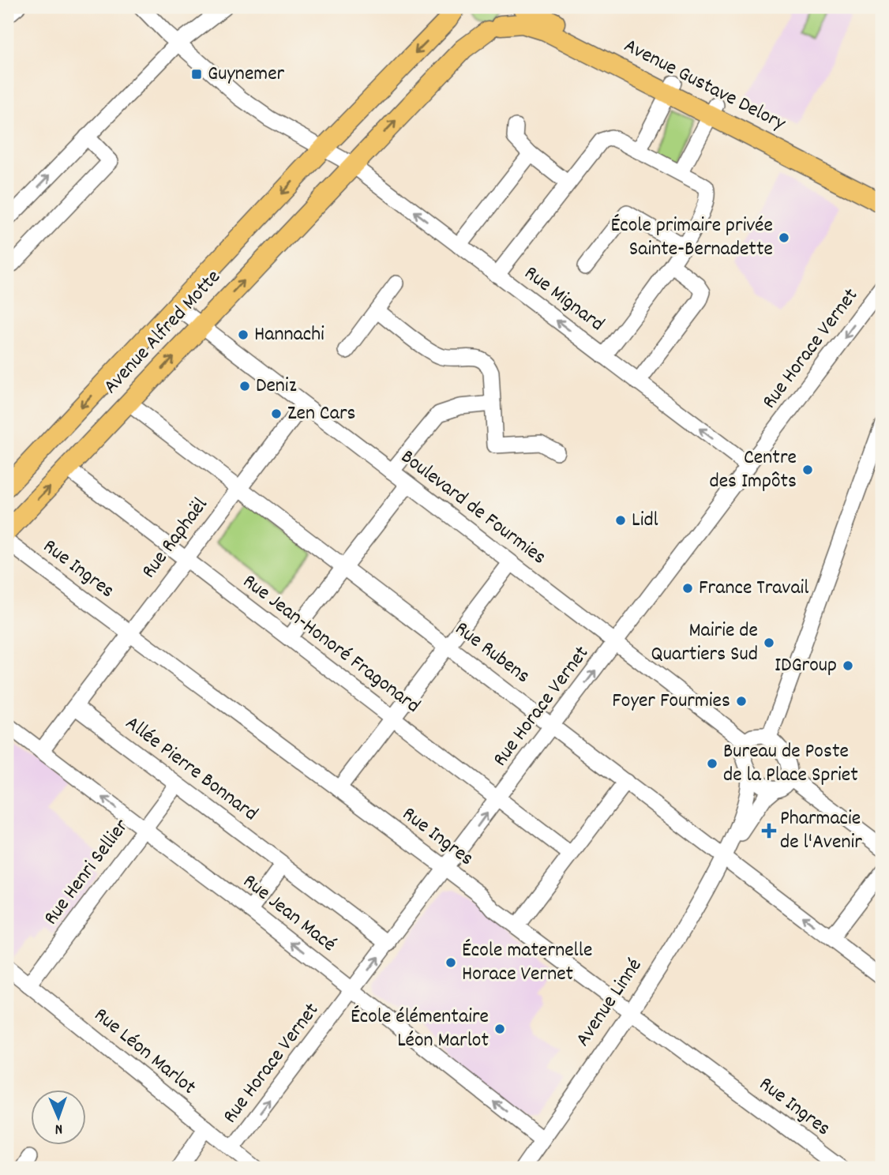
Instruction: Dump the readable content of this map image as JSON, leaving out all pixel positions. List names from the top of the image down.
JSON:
{
  "streets": {
    "main road": ["Avenue Gustave Delory", "Avenue Alfred Motte"],
    "street": [
      "Rue Mignard",
      "Rue Horace Vernet",
      "Boulevard de Fourmies",
      "Rue Raphaël",
      "Rue Ingres",
      "Rue Jean-Honoré Fragonard",
      "Rue Rubens",
      "Allée Pierre Bonnard",
      "Rue Henri Sellier",
      "Rue Jean Macé",
      "Avenue Linné",
      "Rue Léon Marlot"
    ]
  },
  "crossings": [
    ["Avenue Gustave Delory", "Avenue Alfred Motte"],
    ["Rue Mignard", "Avenue Alfred Motte"],
    ["Rue Mignard", "Rue Horace Vernet"],
    ["Avenue Alfred Motte", "Boulevard de Fourmies"],
    ["Avenue Alfred Motte", "Rue Jean-Honoré Fragonard"],
    ["Avenue Alfred Motte", "Rue Rubens"],
    ["Rue Horace Vernet", "Boulevard de Fourmies"],
    ["Rue Horace Vernet", "Rue Ingres"],
    ["Rue Horace Vernet", "Rue Jean-Honoré Fragonard"],
    ["Rue Horace Vernet", "Rue Rubens"],
    ["Rue Horace Vernet", "Allée Pierre Bonnard"],
    ["Rue Horace Vernet", "Rue Jean Macé"],
    ["Rue Horace Vernet", "Rue Léon Marlot"],
    ["Boulevard de Fourmies", "Rue Raphaël"],
    ["Boulevard de Fourmies", "Avenue Linné"],
    ["Rue Raphaël", "Rue Ingres"],
    ["Rue Raphaël", "Rue Jean-Honoré Fragonard"],
    ["Rue Raphaël", "Rue Rubens"],
    ["Rue Raphaël", "Allée Pierre Bonnard"],
    ["Rue Raphaël", "Rue Jean Macé"],
    ["Rue Ingres", "Avenue Linné"],
    ["Rue Rubens", "Avenue Linné"],
    ["Allée Pierre Bonnard", "Rue Henri Sellier"],
    ["Rue Henri Sellier", "Rue Jean Macé"],
    ["Rue Henri Sellier", "Rue Léon Marlot"],
    ["Rue Jean Macé", "Avenue Linné"]
  ],
  "one_way": ["Rue Mignard", "Rue Jean Macé"],
  "places": {
    "transit": ["Guynemer"],
    "other": [
      "École primaire privée Sainte-Bernadette",
      "Hannachi",
      "Deniz",
      "Zen Cars",
      "Centre des Impôts",
      "Lidl",
      "France Travail",
      "Mairie de Quartiers Sud",
      "IDGroup",
      "Foyer Fourmies",
      "Bureau de Poste de la Place Spriet",
      "École maternelle Horace Vernet",
      "École élémentaire Léon Marlot"
    ],
    "health": ["Pharmacie de l'Avenir"]
  },
  "north": "bottom"
}
